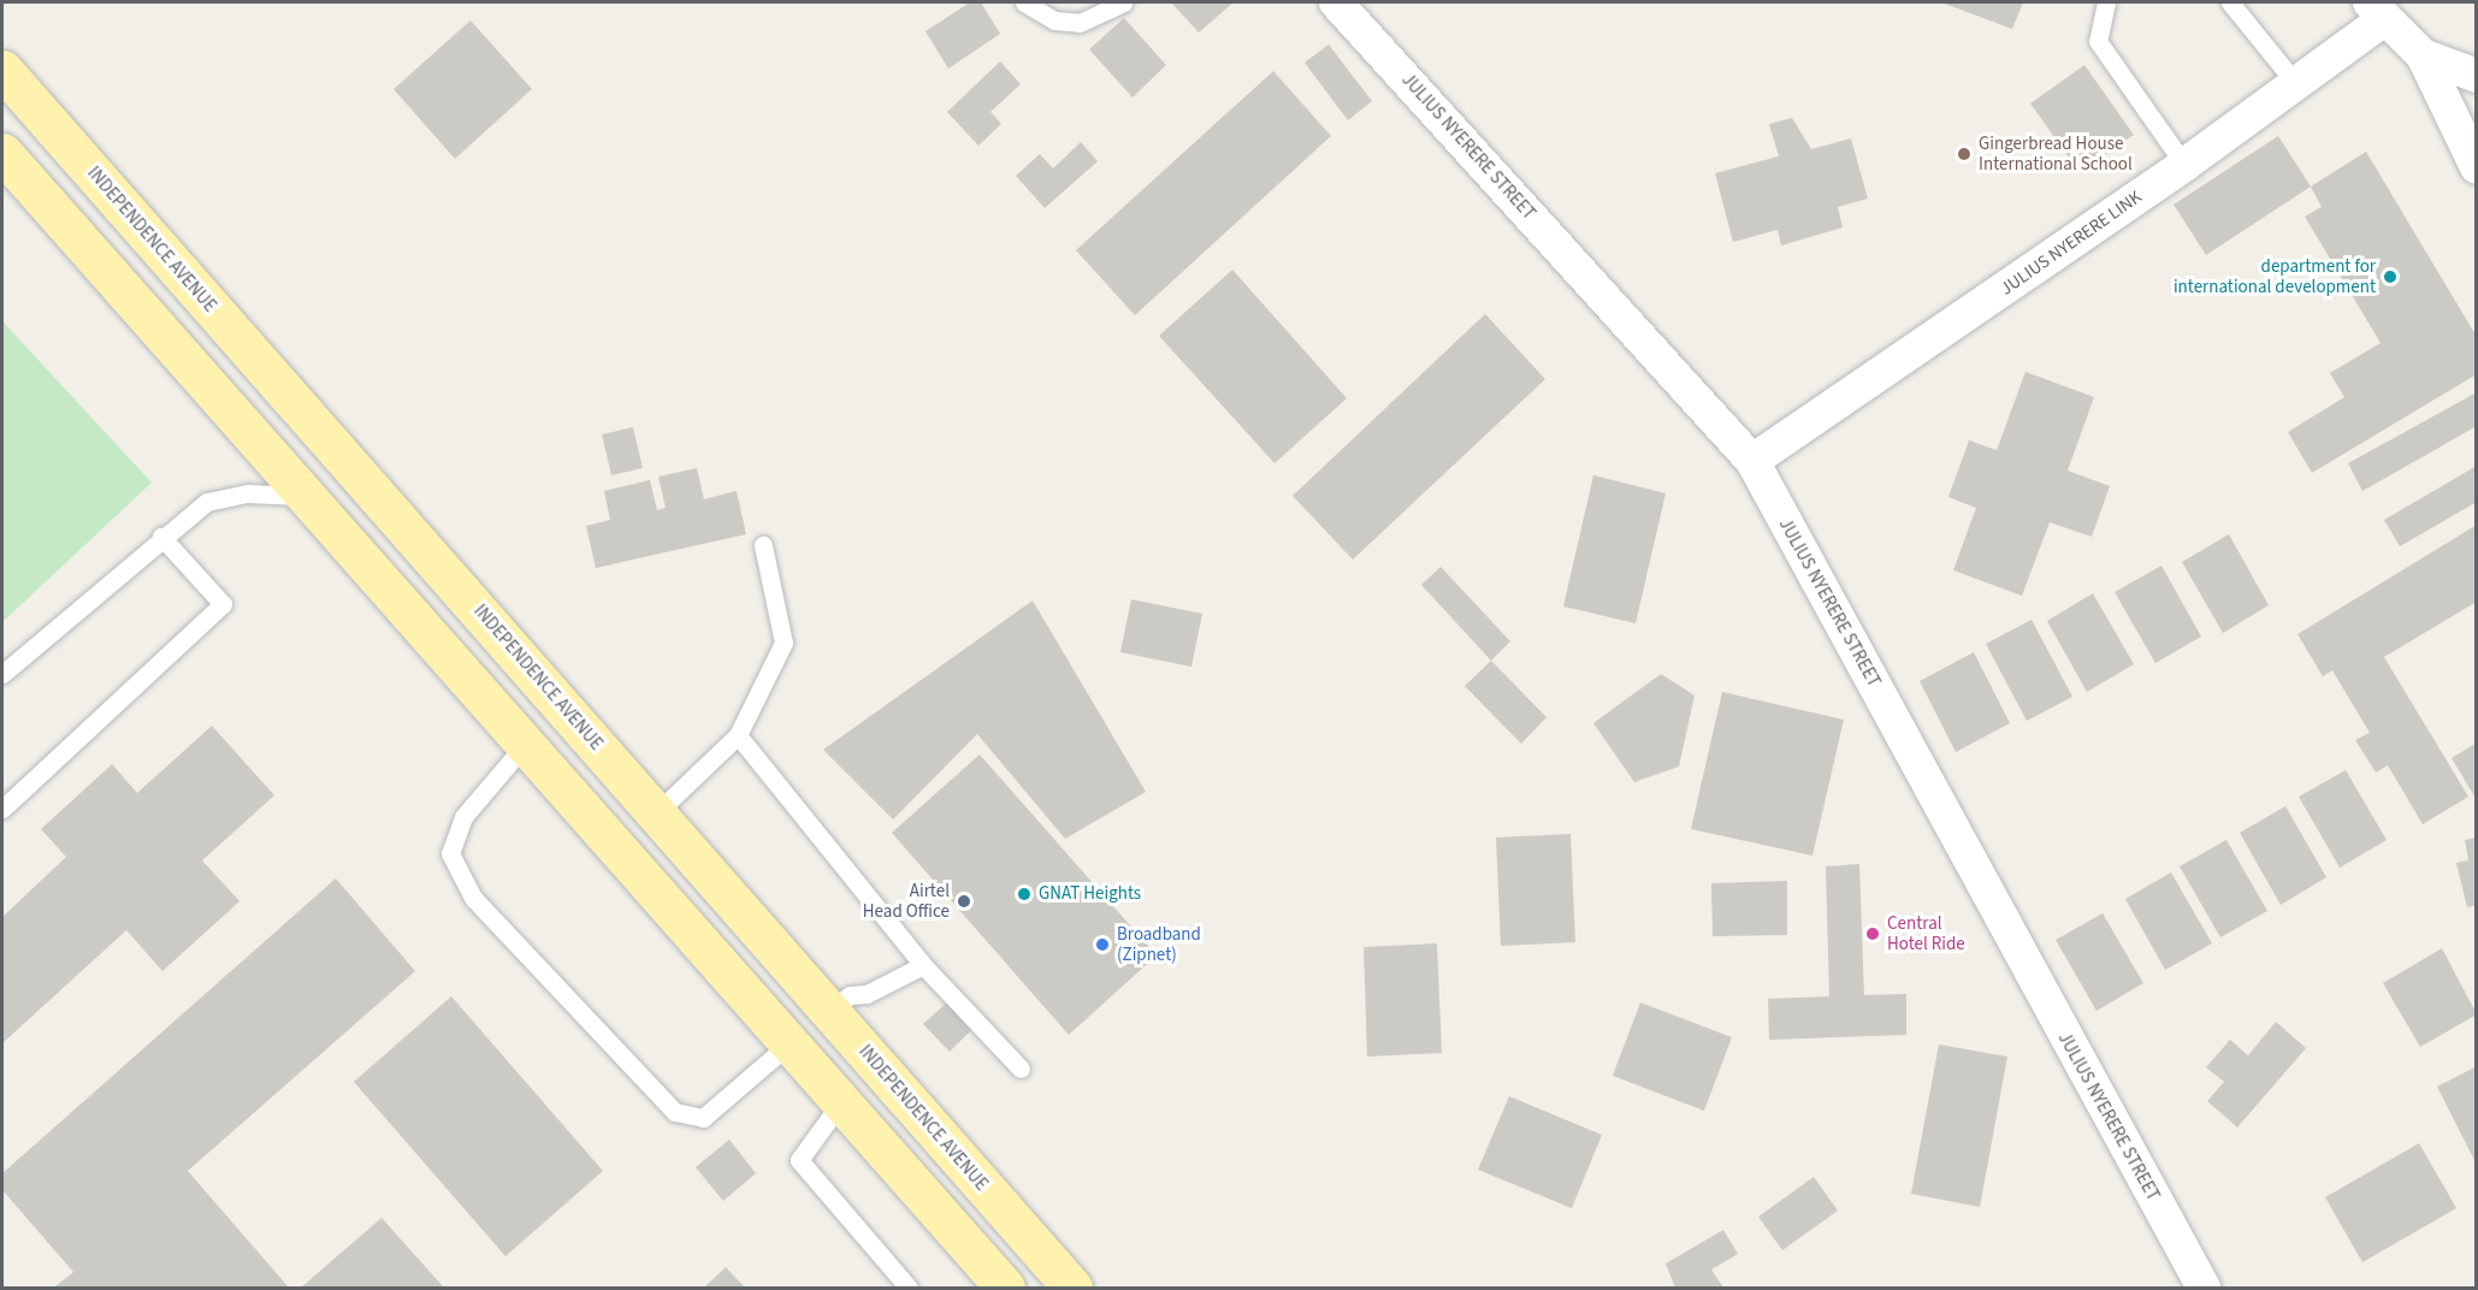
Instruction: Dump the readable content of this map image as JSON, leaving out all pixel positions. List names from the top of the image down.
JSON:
{
  "streets": {
    "main road": ["INDEPENDENCE AVENUE"],
    "street": ["JULIUS NYERERE STREET", "JULIUS NYERERE LINK"]
  },
  "crossings": [
    ["JULIUS NYERERE STREET", "JULIUS NYERERE LINK"]
  ],
  "places": [
    "Gingerbread House International School",
    "department for international development",
    "GNAT Heights",
    "Airtel Head Office",
    "Central Hotel Ride",
    "Broadband (Zipnet)"
  ]
}
